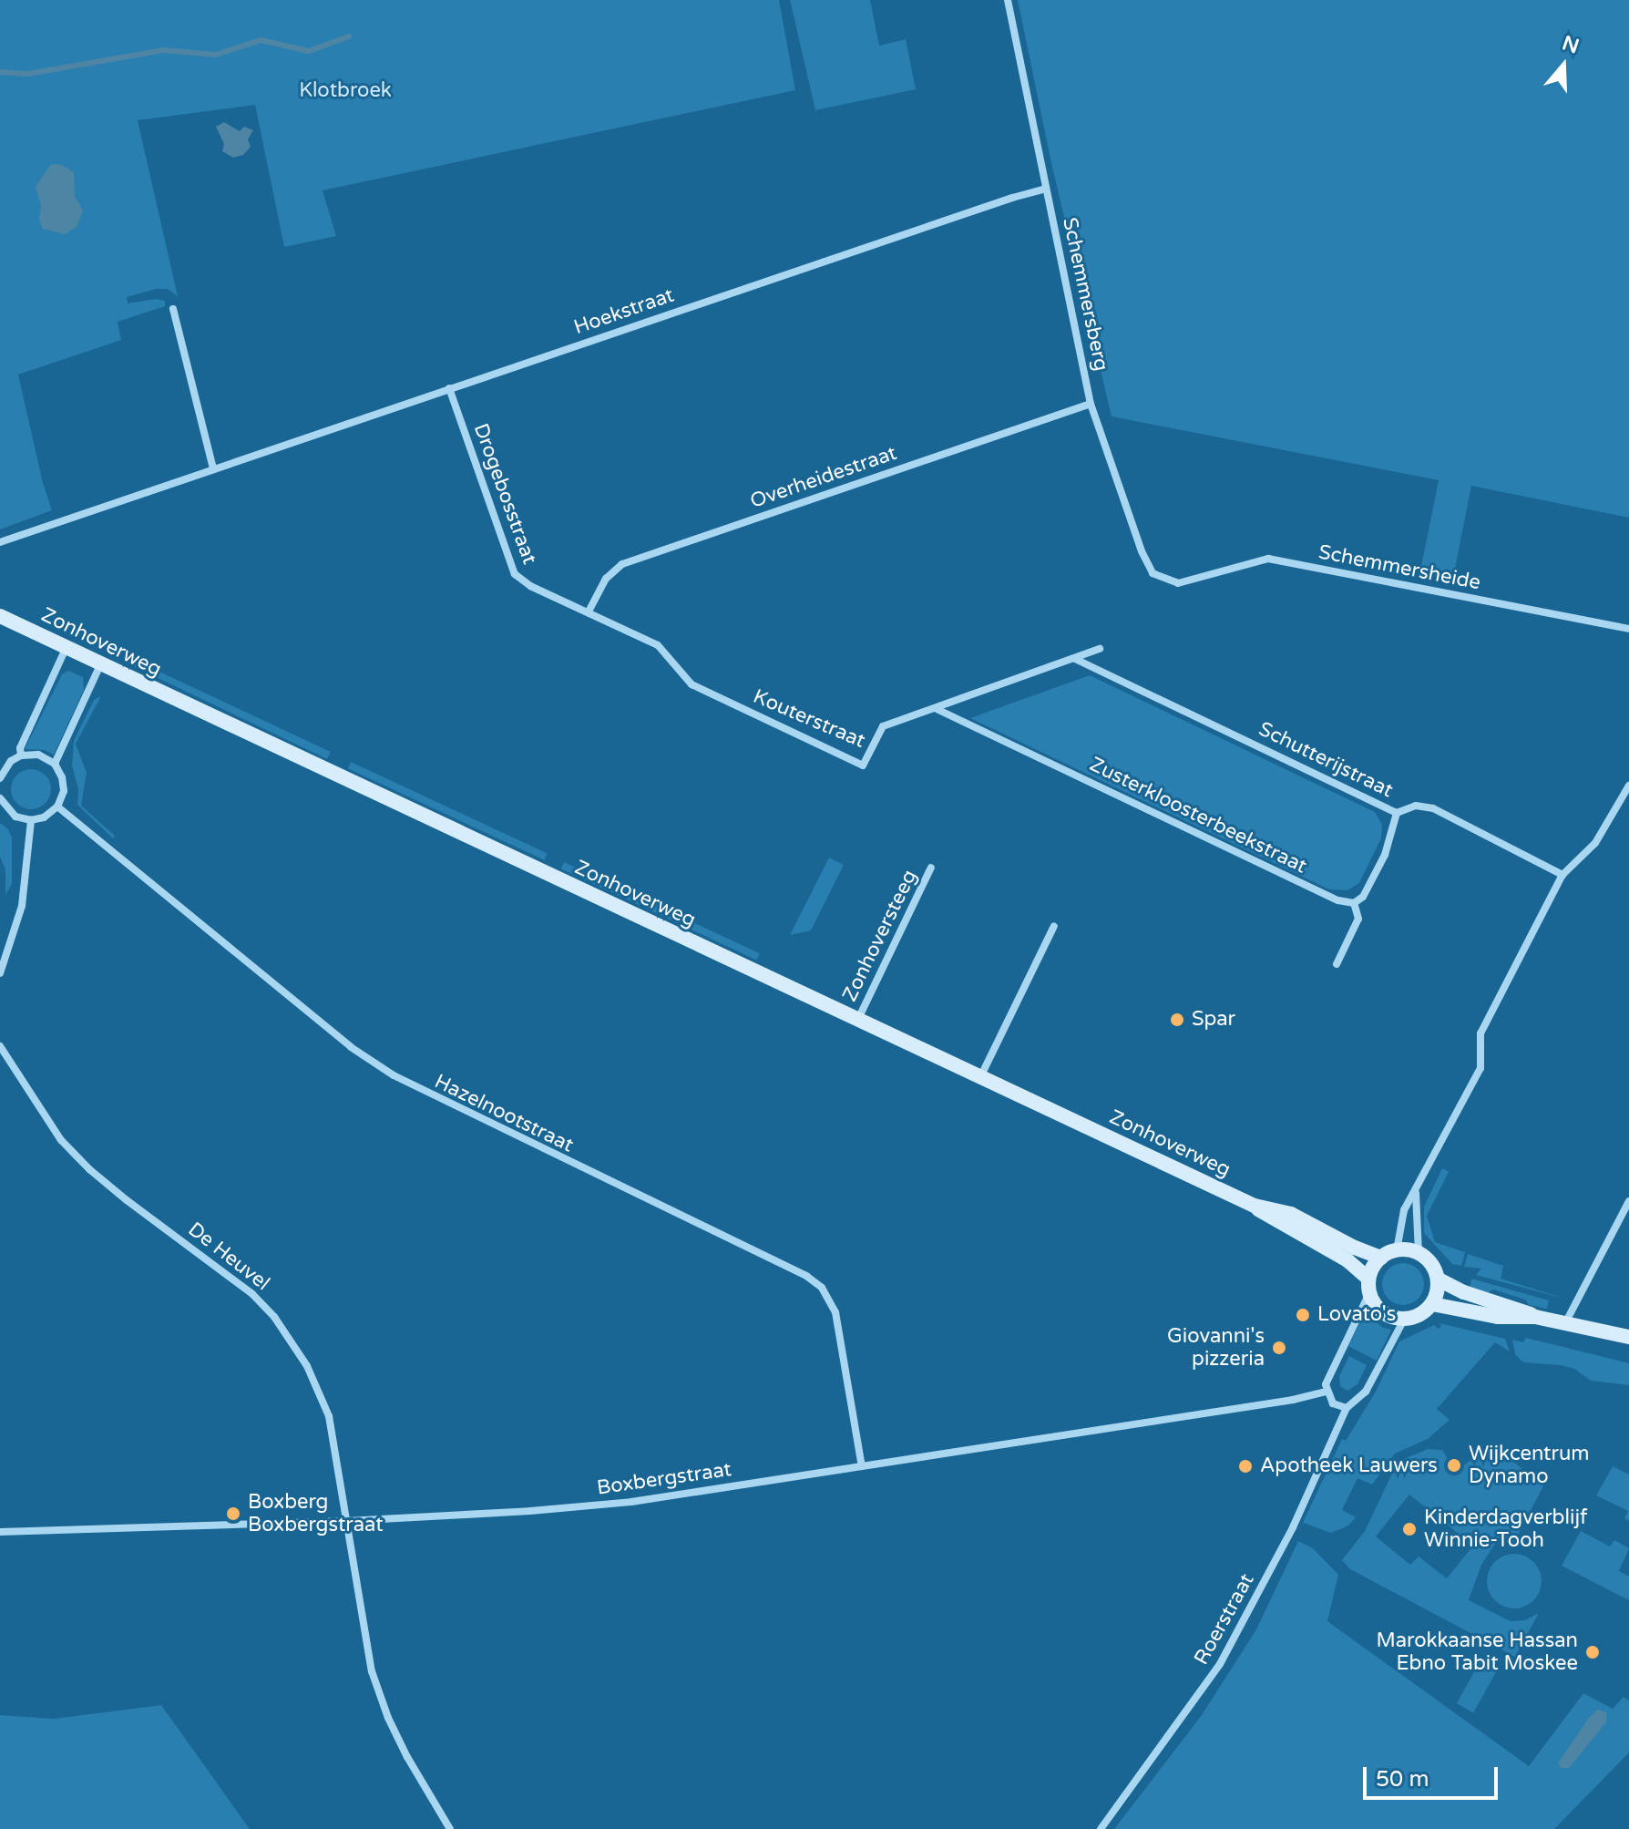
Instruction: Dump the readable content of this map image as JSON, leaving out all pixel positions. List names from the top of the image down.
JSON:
{
  "streets": {
    "street": [
      "Schemmersberg",
      "Hoekstraat",
      "Overheidestraat",
      "Drogebosstraat",
      "Schemmersheide",
      "Zonhoverweg",
      "Kouterstraat",
      "Schutterijstraat",
      "Zusterkloosterbeekstraat",
      "Zonhoversteeg",
      "Hazelnootstraat",
      "De Heuvel",
      "Boxbergstraat",
      "Roerstraat"
    ]
  },
  "crossings": [
    ["Schemmersberg", "Hoekstraat"],
    ["Schemmersberg", "Overheidestraat"],
    ["Schemmersberg", "Schemmersheide"],
    ["Hoekstraat", "Drogebosstraat"],
    ["Overheidestraat", "Drogebosstraat"],
    ["Overheidestraat", "Kouterstraat"],
    ["Drogebosstraat", "Kouterstraat"],
    ["Zonhoverweg", "Zonhoversteeg"],
    ["Kouterstraat", "Schutterijstraat"],
    ["Kouterstraat", "Zusterkloosterbeekstraat"],
    ["Hazelnootstraat", "Boxbergstraat"],
    ["De Heuvel", "Boxbergstraat"]
  ],
  "parks": ["Klotbroek"],
  "places": [
    "Spar",
    "Lovato's",
    "Giovanni's pizzeria",
    "Wijkcentrum Dynamo",
    "Apotheek Lauwers",
    "Boxberg Boxbergstraat",
    "Kinderdagverblijf Winnie-Tooh",
    "Marokkaanse Hassan Ebno Tabit Moskee"
  ],
  "scale_bar": "50 m",
  "north": "top"
}
